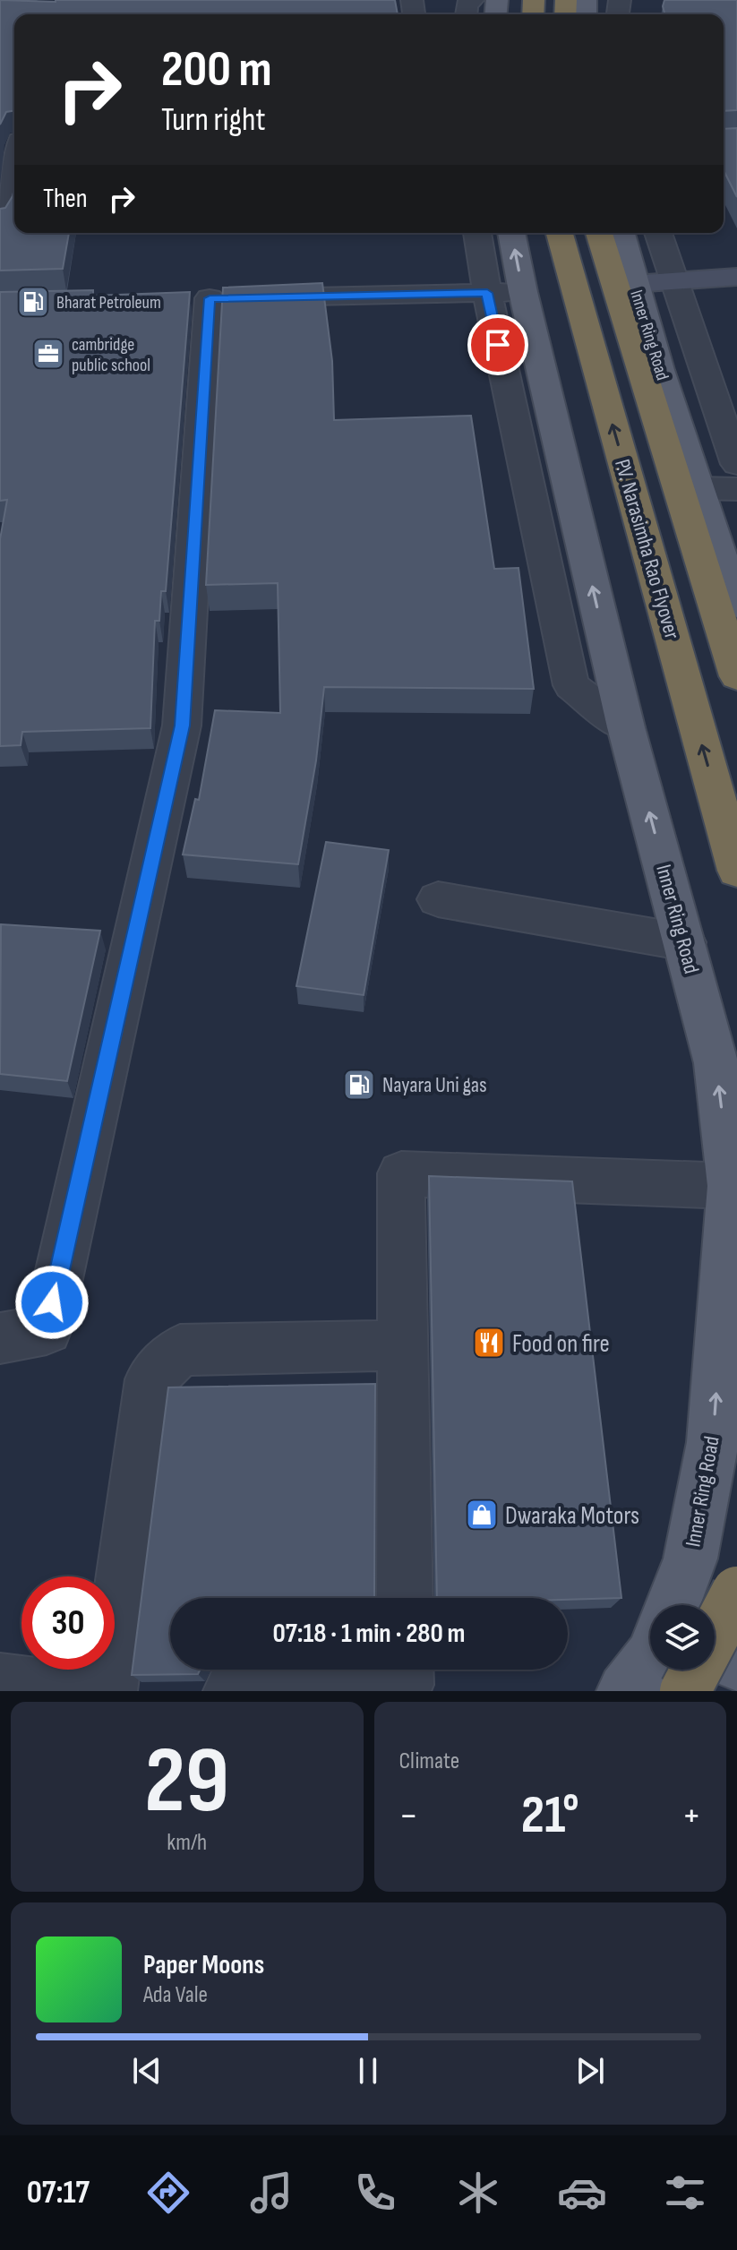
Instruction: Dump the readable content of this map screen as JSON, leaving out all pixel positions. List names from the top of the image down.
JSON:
{
  "streets": {
    "highway": ["P.V. Narasimha Rao Flyover"],
    "main road": ["Inner Ring Road"]
  },
  "one_way": ["Inner Ring Road"],
  "places": {
    "fuel station": ["Bharat Petroleum", "Nayara Uni gas"],
    "office": ["cambridge public school"],
    "restaurant": ["Food on fire"],
    "shop": ["Dwaraka Motors"]
  },
  "page": {
    "turn": ["200 m", "Turn right"],
    "then": "Then",
    "limit": "30",
    "trip": "07:18 · 1 min · 280 m",
    "tile": [
      ["29", "km/h"],
      "Climate"
    ],
    "heat": ["−", "21°", "+"],
    "song": ["Paper Moons", "Ada Vale"],
    "tabs": "07:17"
  }
}
